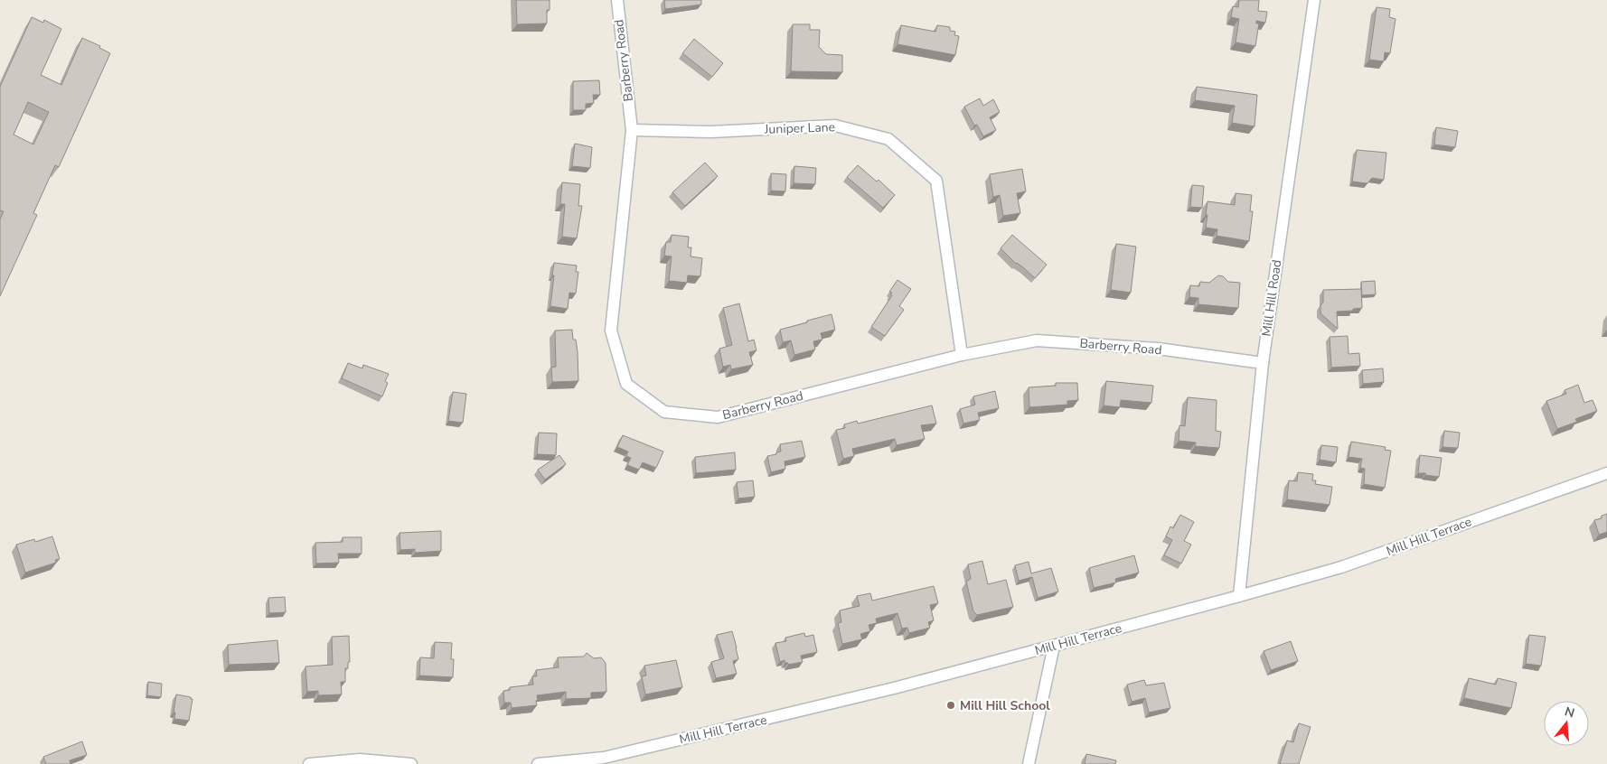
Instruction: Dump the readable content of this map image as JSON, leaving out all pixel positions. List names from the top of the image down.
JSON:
{
  "streets": {
    "street": [
      "Barberry Road",
      "Juniper Lane",
      "Mill Hill Road",
      "Mill Hill Terrace"
    ]
  },
  "crossings": [
    ["Barberry Road", "Juniper Lane"],
    ["Barberry Road", "Mill Hill Road"],
    ["Mill Hill Road", "Mill Hill Terrace"]
  ],
  "places": ["Mill Hill School"],
  "north": "top"
}
